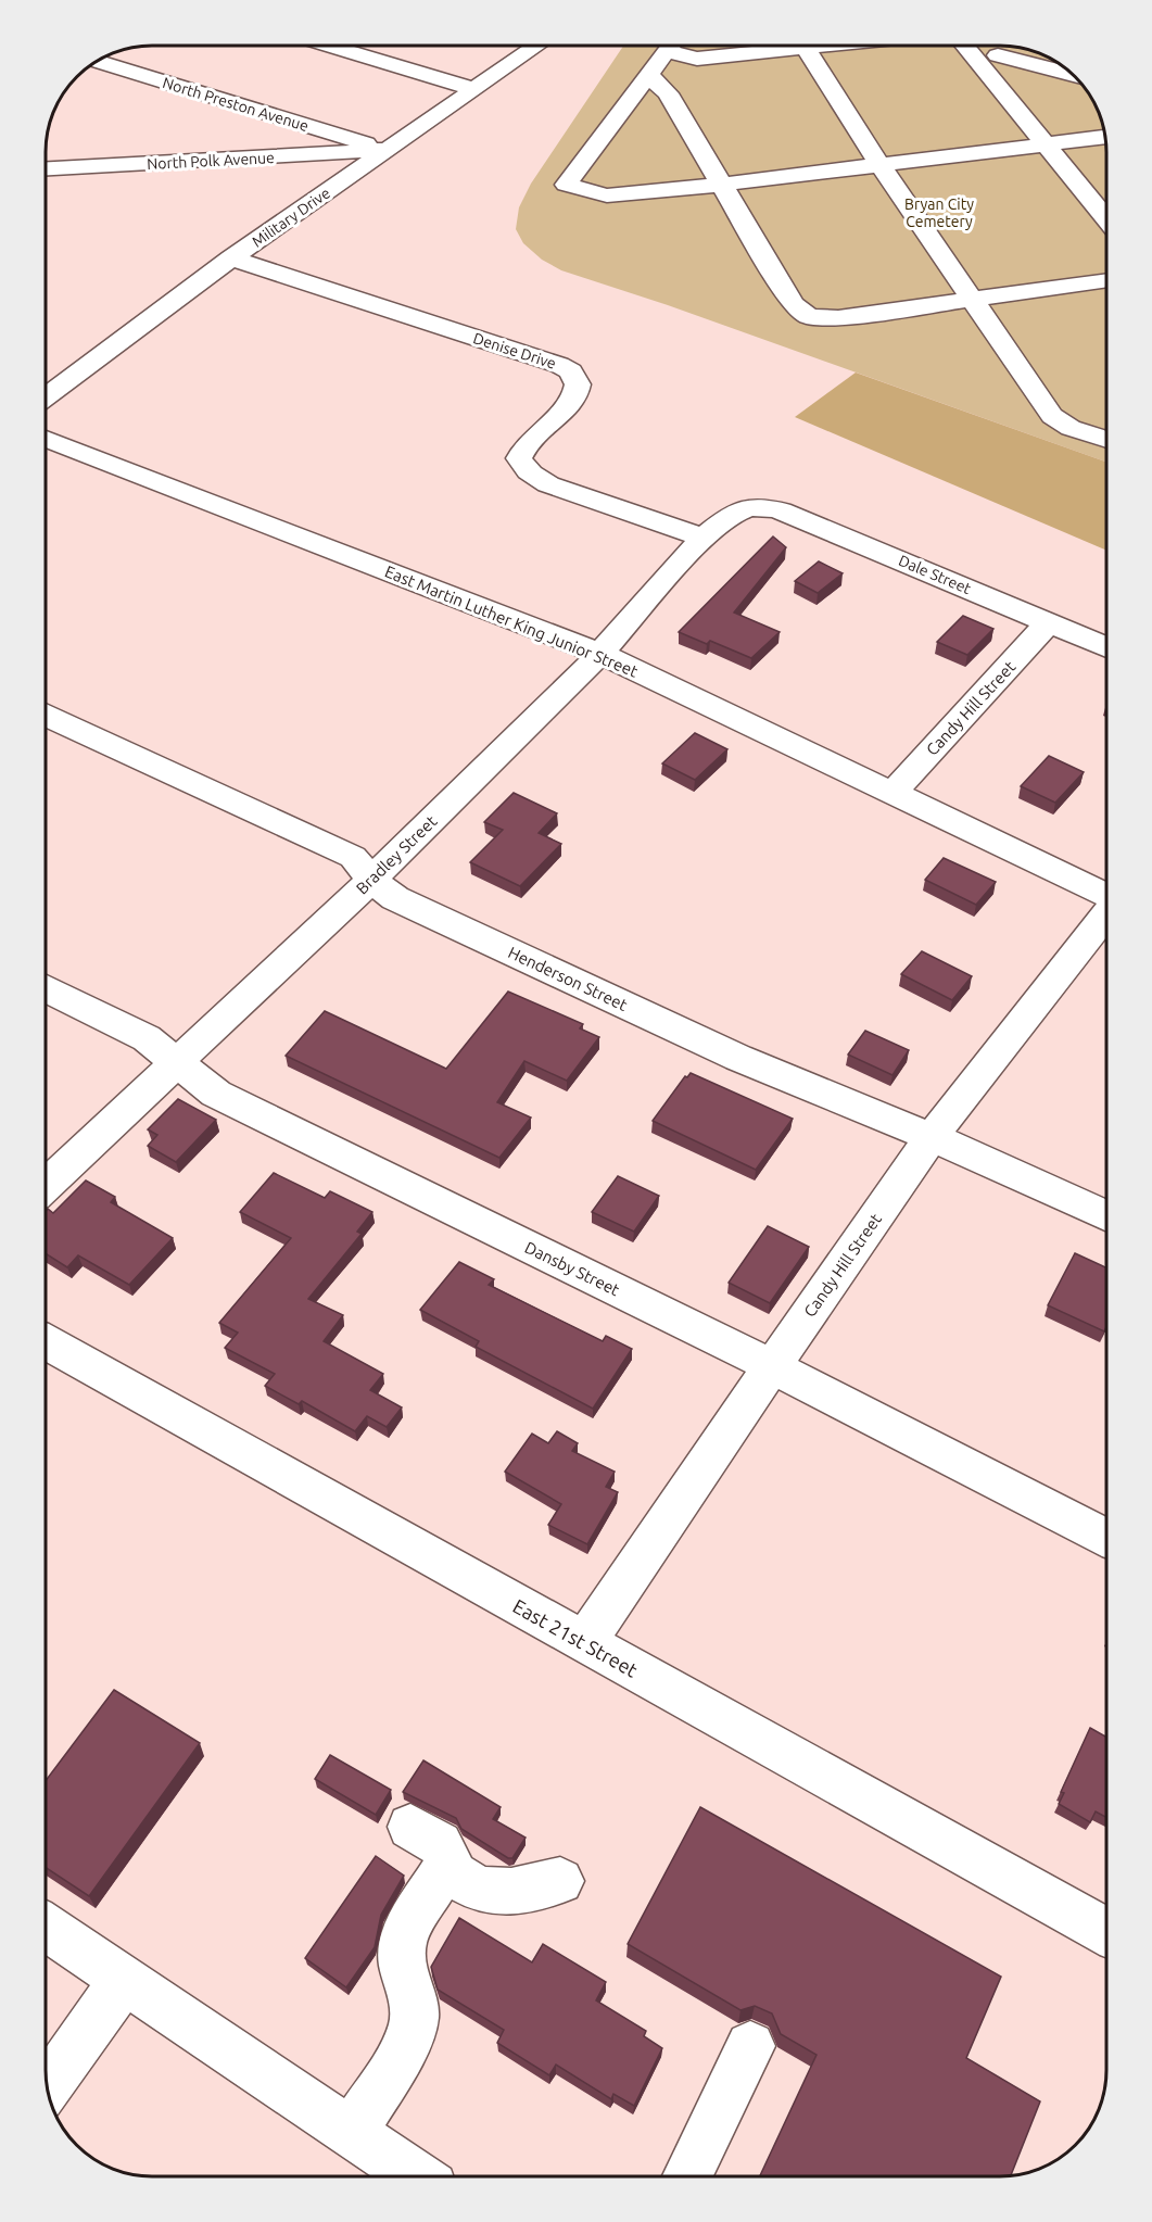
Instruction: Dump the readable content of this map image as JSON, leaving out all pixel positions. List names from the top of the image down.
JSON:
{
  "streets": {
    "street": [
      "North Preston Avenue",
      "North Polk Avenue",
      "Military Drive",
      "Denise Drive",
      "Dale Street",
      "East Martin Luther King Junior Street",
      "Candy Hill Street",
      "Bradley Street",
      "Henderson Street",
      "Dansby Street",
      "East 21st Street"
    ]
  },
  "crossings": [
    ["North Preston Avenue", "North Polk Avenue"],
    ["North Preston Avenue", "Military Drive"],
    ["North Polk Avenue", "Military Drive"],
    ["Military Drive", "Denise Drive"],
    ["Denise Drive", "Bradley Street"],
    ["Dale Street", "Candy Hill Street"],
    ["Dale Street", "Bradley Street"],
    ["East Martin Luther King Junior Street", "Candy Hill Street"],
    ["East Martin Luther King Junior Street", "Bradley Street"],
    ["Candy Hill Street", "Henderson Street"],
    ["Candy Hill Street", "Dansby Street"],
    ["Candy Hill Street", "East 21st Street"],
    ["Bradley Street", "Henderson Street"],
    ["Bradley Street", "Dansby Street"]
  ],
  "parks": ["Bryan City Cemetery"]
}
